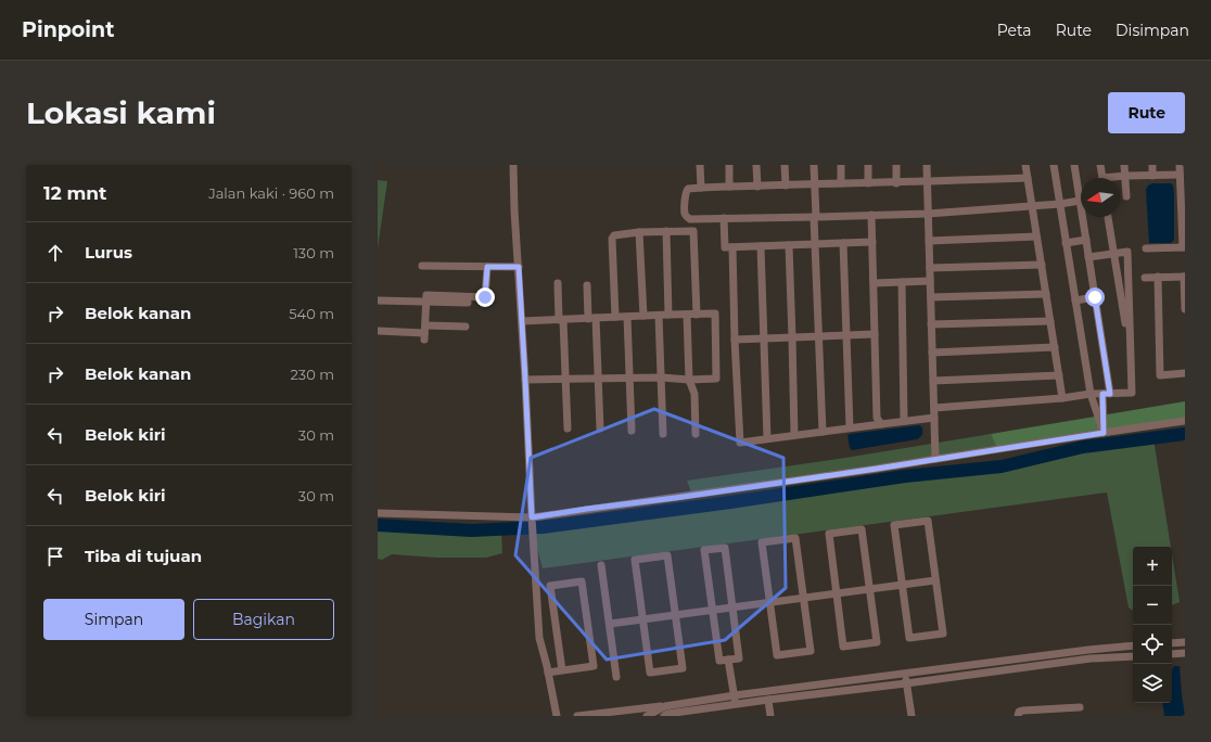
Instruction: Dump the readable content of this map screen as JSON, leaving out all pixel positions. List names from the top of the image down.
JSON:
{
  "north": "left",
  "page": {
    "header": "Pinpoint",
    "nav": ["Peta", "Rute", "Disimpan"],
    "buttons": [
      "Rute",
      ["Simpan", "Bagikan"]
    ],
    "title": "Lokasi kami",
    "heading": ["12 mnt", "Jalan kaki · 960 m"],
    "list": [
      ["Lurus", "130 m"],
      ["Belok kanan", "540 m"],
      ["Belok kanan", "230 m"],
      ["Belok kiri", "30 m"],
      ["Belok kiri", "30 m"],
      "Tiba di tujuan"
    ],
    "map_buttons": ["+", "−"]
  }
}
